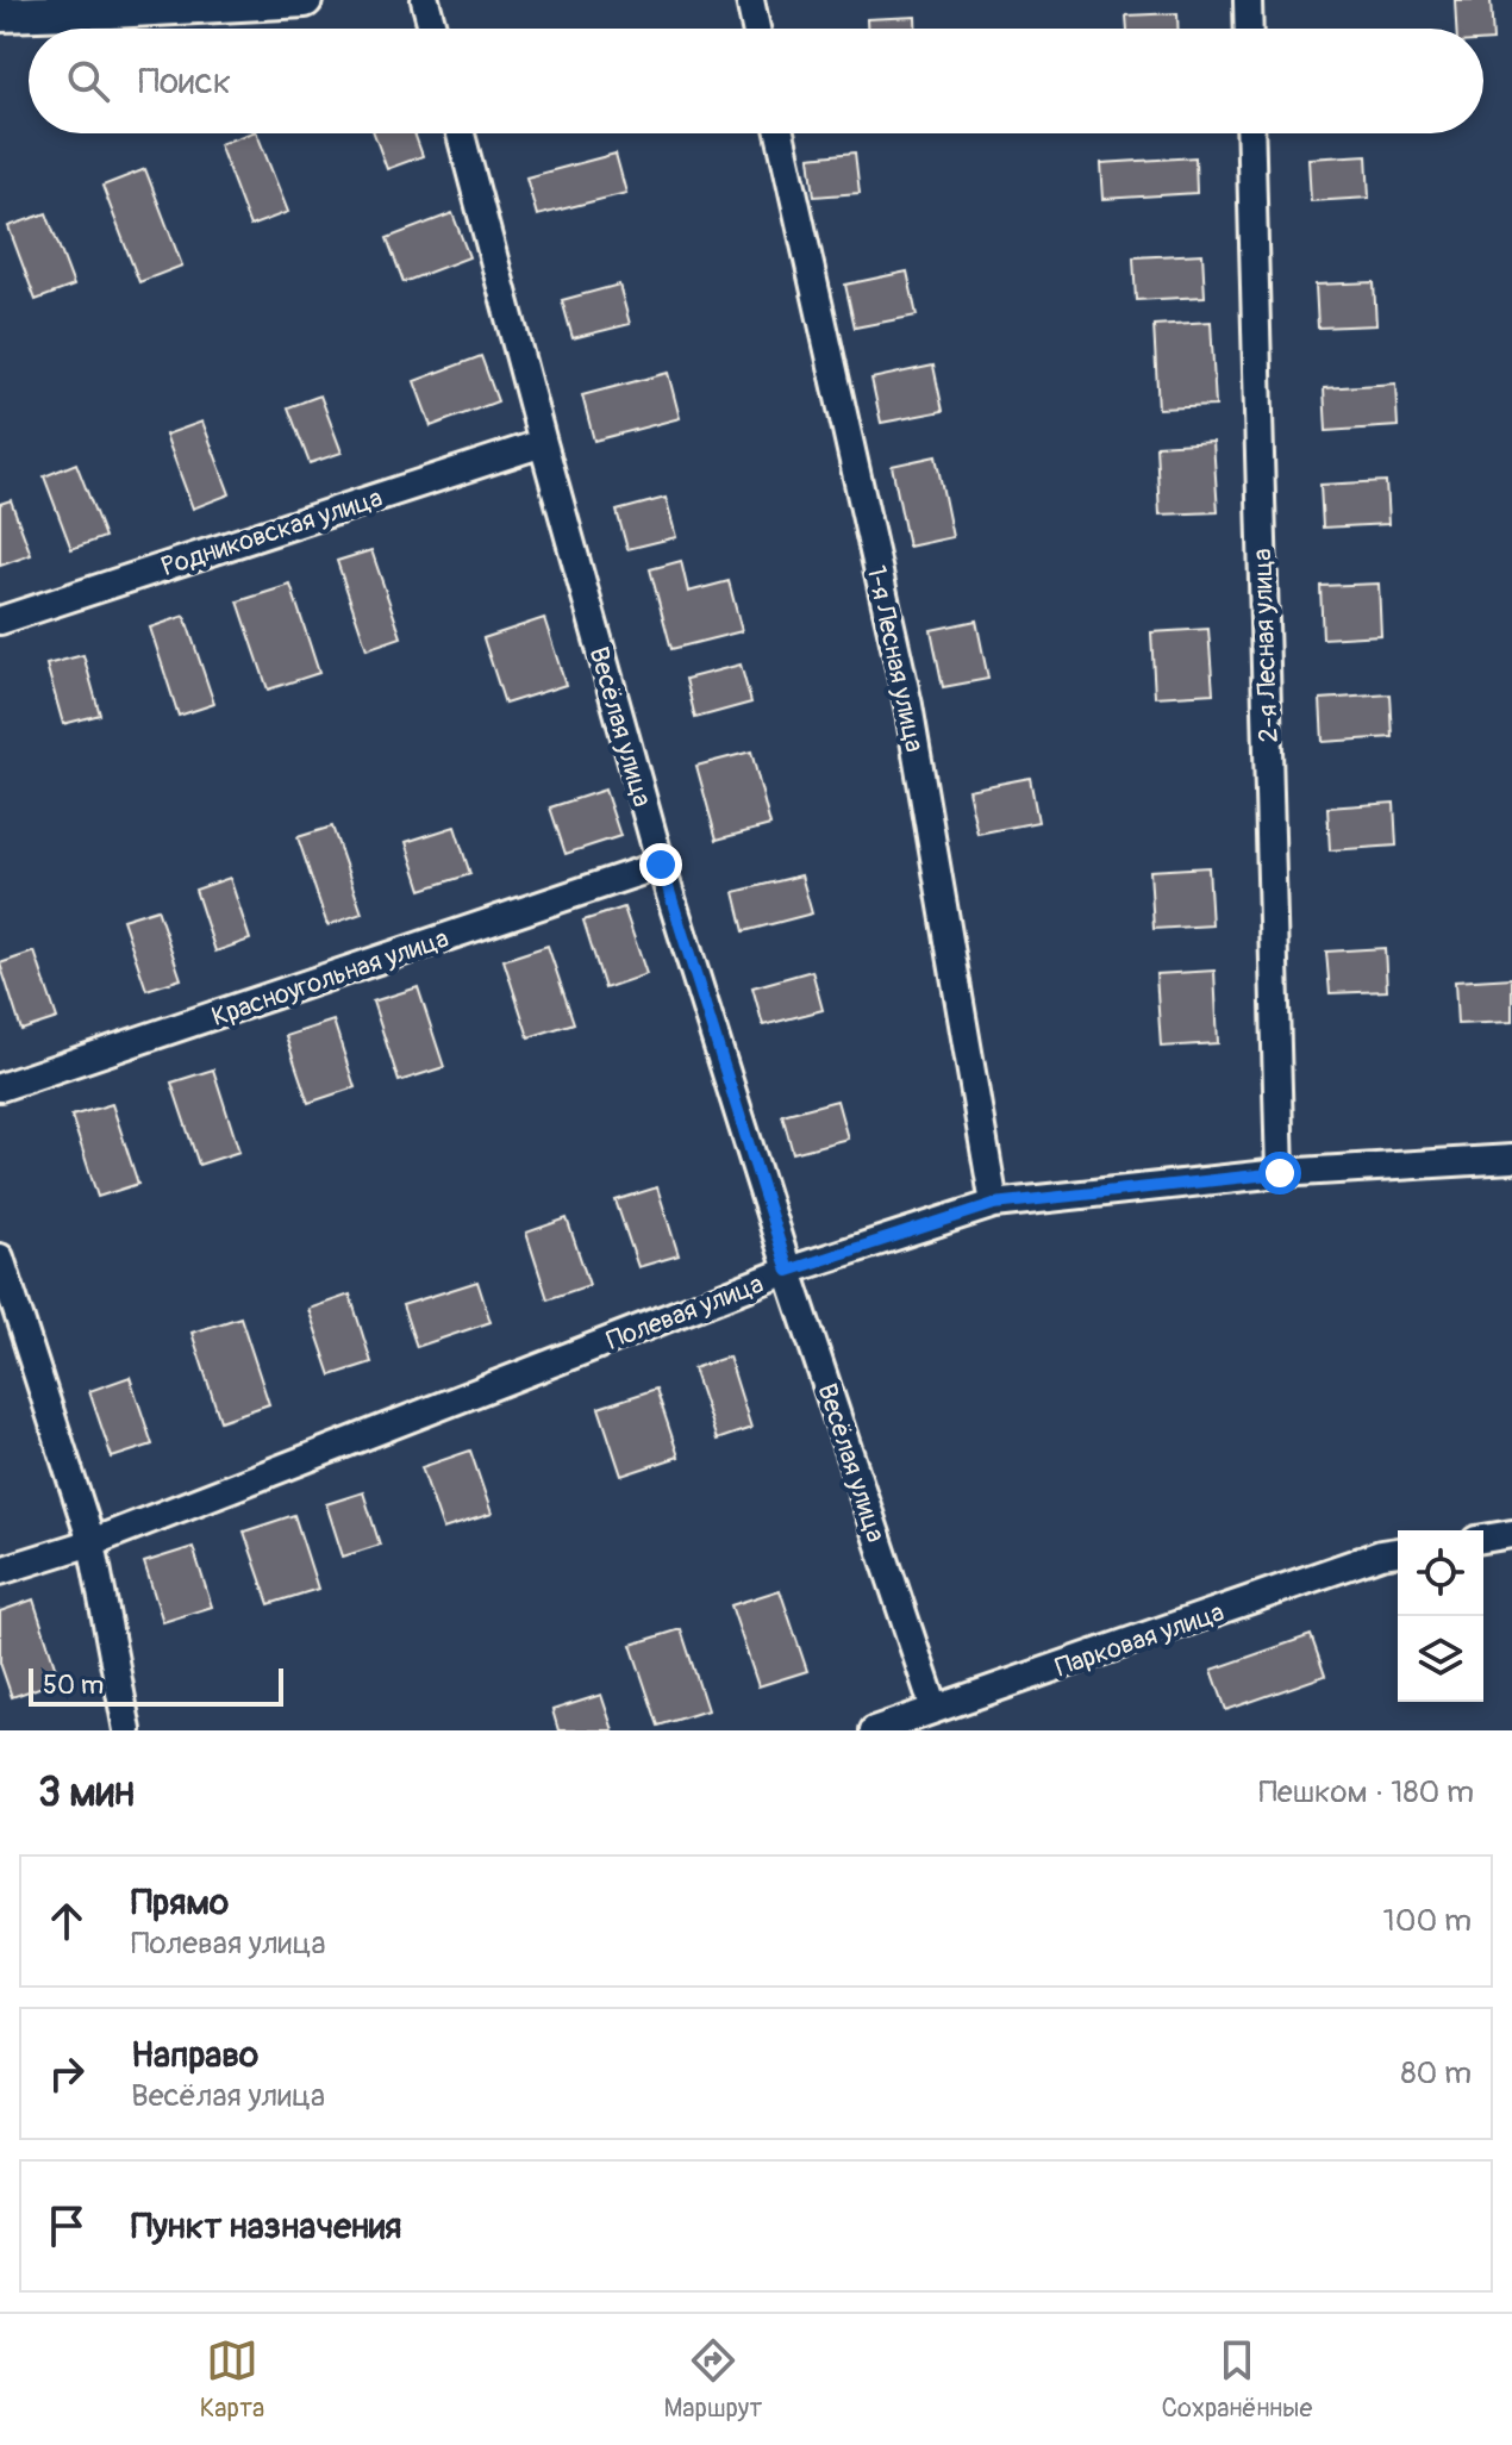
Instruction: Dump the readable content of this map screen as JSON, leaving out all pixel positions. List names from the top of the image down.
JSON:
{
  "streets": {
    "street": [
      "Родниковская улица",
      "2-я Лесная улица",
      "1-я Лесная улица",
      "Весёлая улица",
      "Красноугольная улица",
      "Полевая улица",
      "Парковая улица"
    ]
  },
  "crossings": [
    ["Родниковская улица", "Весёлая улица"],
    ["2-я Лесная улица", "Полевая улица"],
    ["1-я Лесная улица", "Полевая улица"],
    ["Весёлая улица", "Красноугольная улица"],
    ["Весёлая улица", "Полевая улица"],
    ["Весёлая улица", "Парковая улица"]
  ],
  "scale_bar": "50 m",
  "page": {
    "search": "Поиск",
    "scale": "50 m",
    "heading": ["3 мин", "Пешком · 180 m"],
    "list": [
      ["Прямо", "Полевая улица", "100 m"],
      ["Направо", "Весёлая улица", "80 m"],
      "Пункт назначения"
    ],
    "nav": ["Карта", "Маршрут", "Сохранённые"]
  }
}
